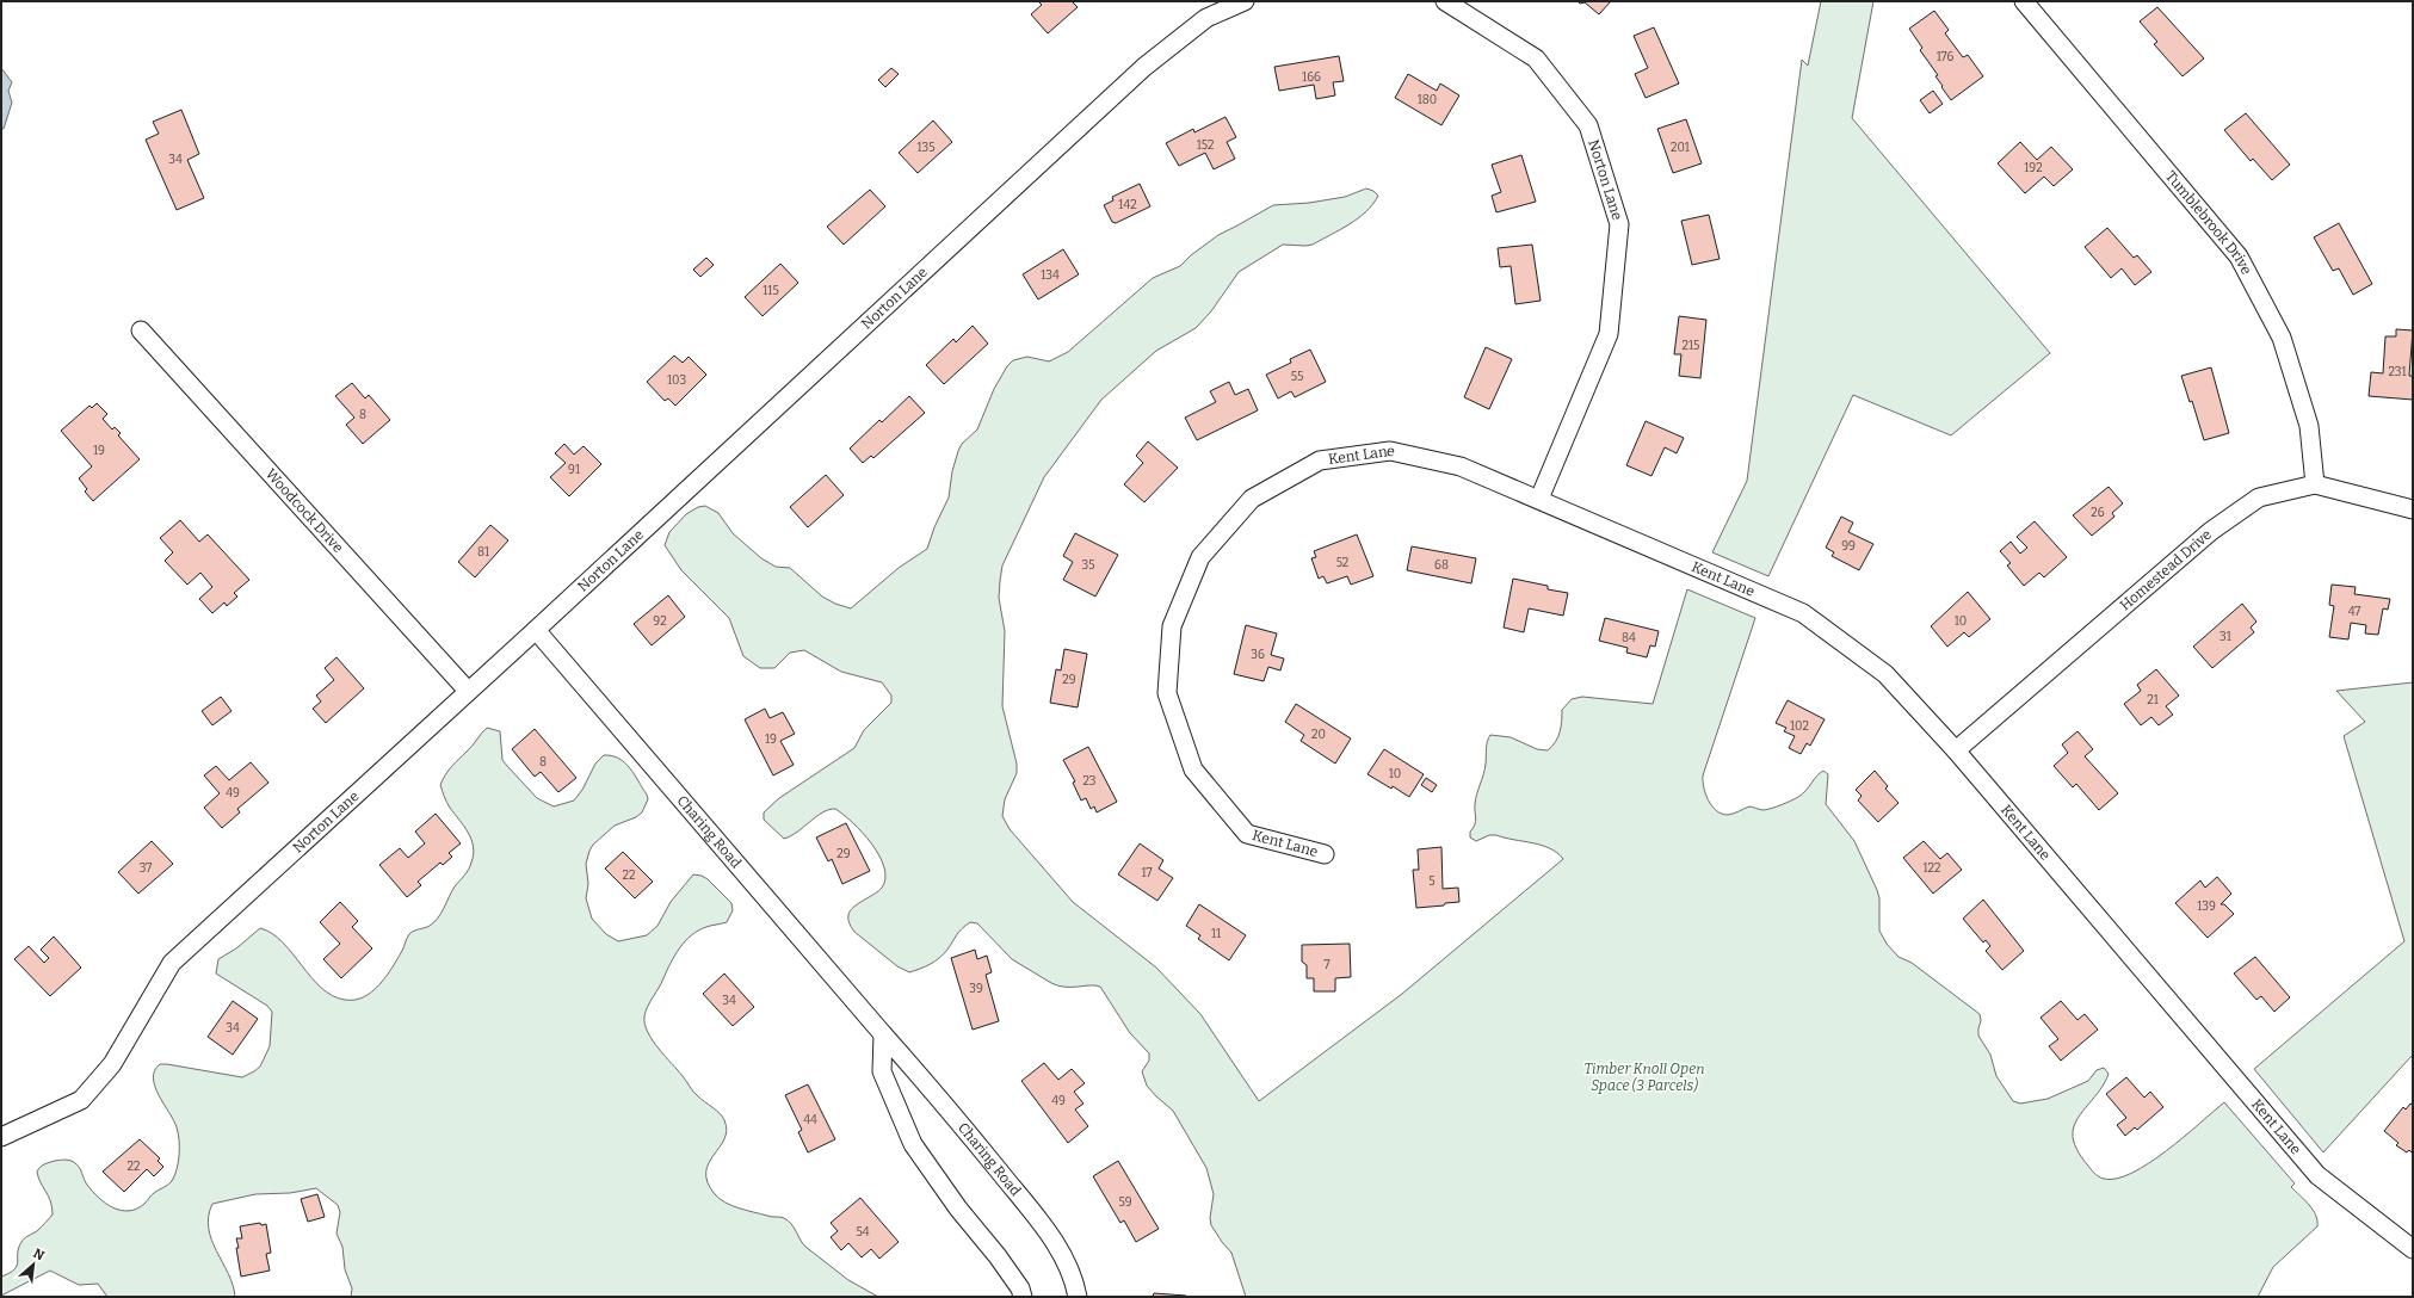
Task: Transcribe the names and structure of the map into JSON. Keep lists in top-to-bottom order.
{
  "streets": {
    "street": [
      "Norton Lane",
      "Tumblebrook Drive",
      "Kent Lane",
      "Woodcock Drive",
      "Homestead Drive",
      "Charing Road"
    ]
  },
  "crossings": [
    ["Norton Lane", "Kent Lane"],
    ["Norton Lane", "Woodcock Drive"],
    ["Norton Lane", "Charing Road"],
    ["Tumblebrook Drive", "Homestead Drive"],
    ["Kent Lane", "Homestead Drive"]
  ],
  "parks": ["Timber Knoll Open Space (3 Parcels)"],
  "house_numbers": [
    "176",
    "166",
    "180",
    "152",
    "135",
    "201",
    "34",
    "192",
    "142",
    "134",
    "115",
    "215",
    "231",
    "55",
    "103",
    "8",
    "19",
    "91",
    "26",
    "99",
    "81",
    "52",
    "35",
    "68",
    "47",
    "92",
    "10",
    "31",
    "84",
    "36",
    "29",
    "21",
    "102",
    "20",
    "19",
    "8",
    "10",
    "23",
    "49",
    "29",
    "37",
    "122",
    "17",
    "22",
    "5",
    "139",
    "11",
    "7",
    "39",
    "34",
    "34",
    "49",
    "44",
    "22",
    "59",
    "54"
  ],
  "north": "top right"
}
